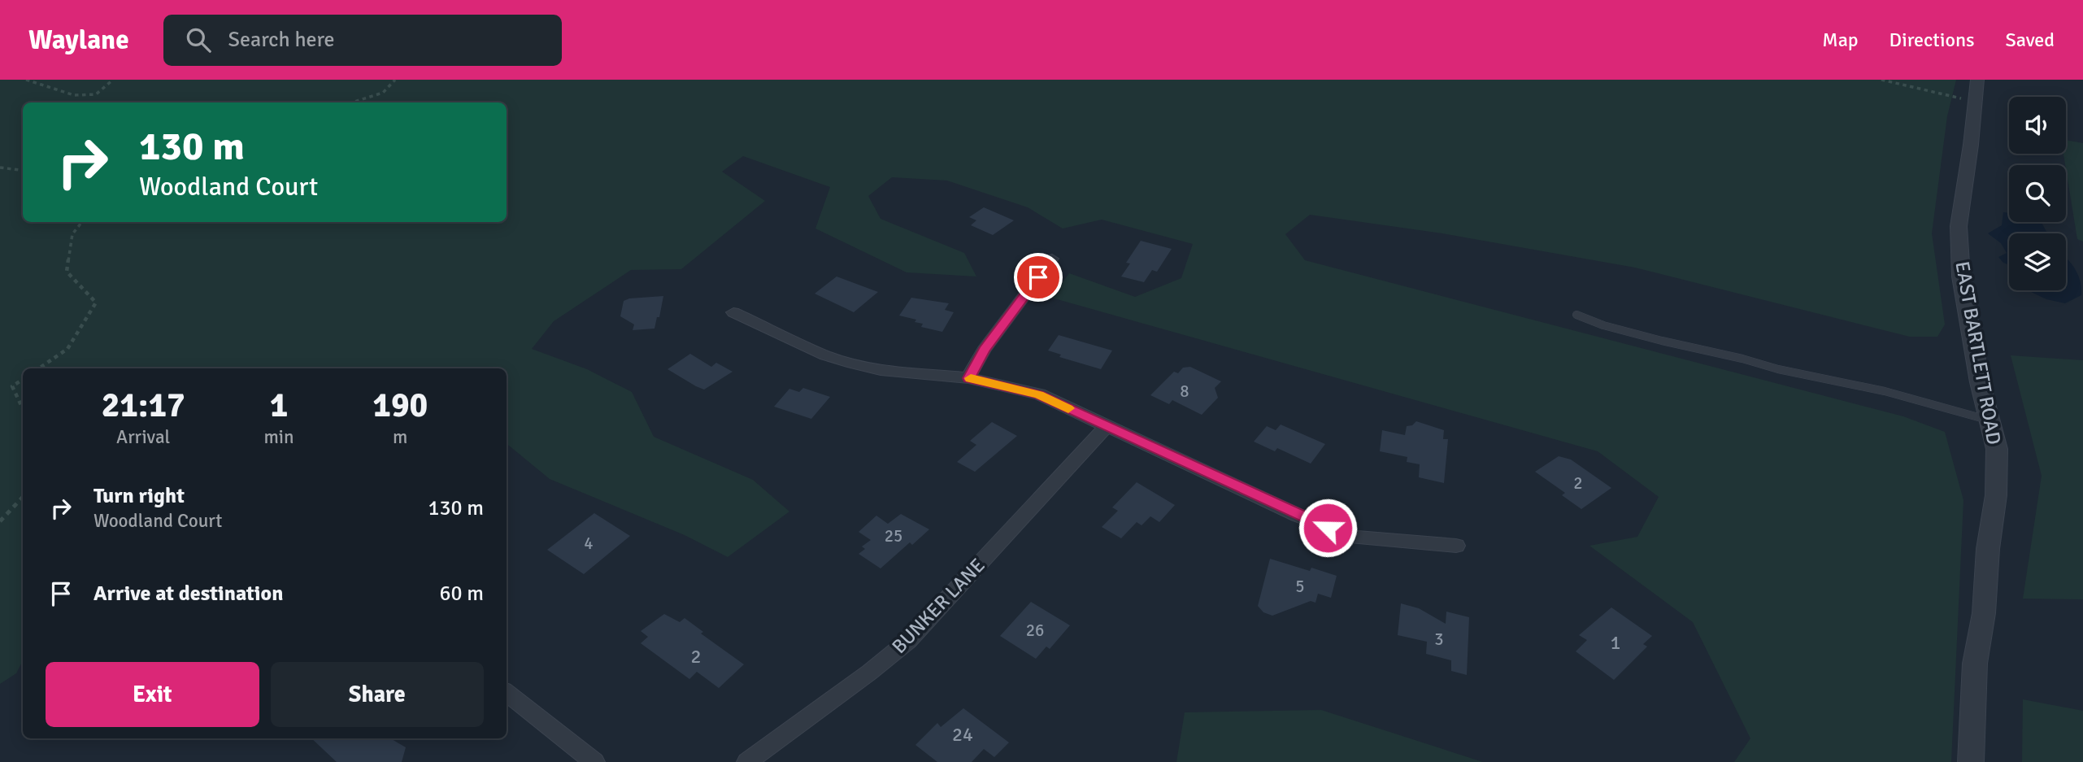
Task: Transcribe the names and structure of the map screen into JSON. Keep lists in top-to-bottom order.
{
  "streets": {
    "street": ["EAST BARTLETT ROAD", "BUNKER LANE"]
  },
  "house_numbers": [
    "8",
    "2",
    "25",
    "4",
    "5",
    "26",
    "3",
    "1",
    "2",
    "24"
  ],
  "page": {
    "header": "Waylane",
    "search": "Search here",
    "nav": ["Map", "Directions", "Saved"],
    "turn": ["130 m", "Woodland Court"],
    "eta": [
      "21:17",
      "Arrival",
      "1",
      "min",
      "190",
      "m"
    ],
    "list": [
      {
        "name": "Turn right",
        "note": "Woodland Court",
        "value": "130 m"
      },
      {
        "name": "Arrive at destination",
        "value": "60 m"
      }
    ],
    "buttons": ["Exit", "Share"]
  }
}
